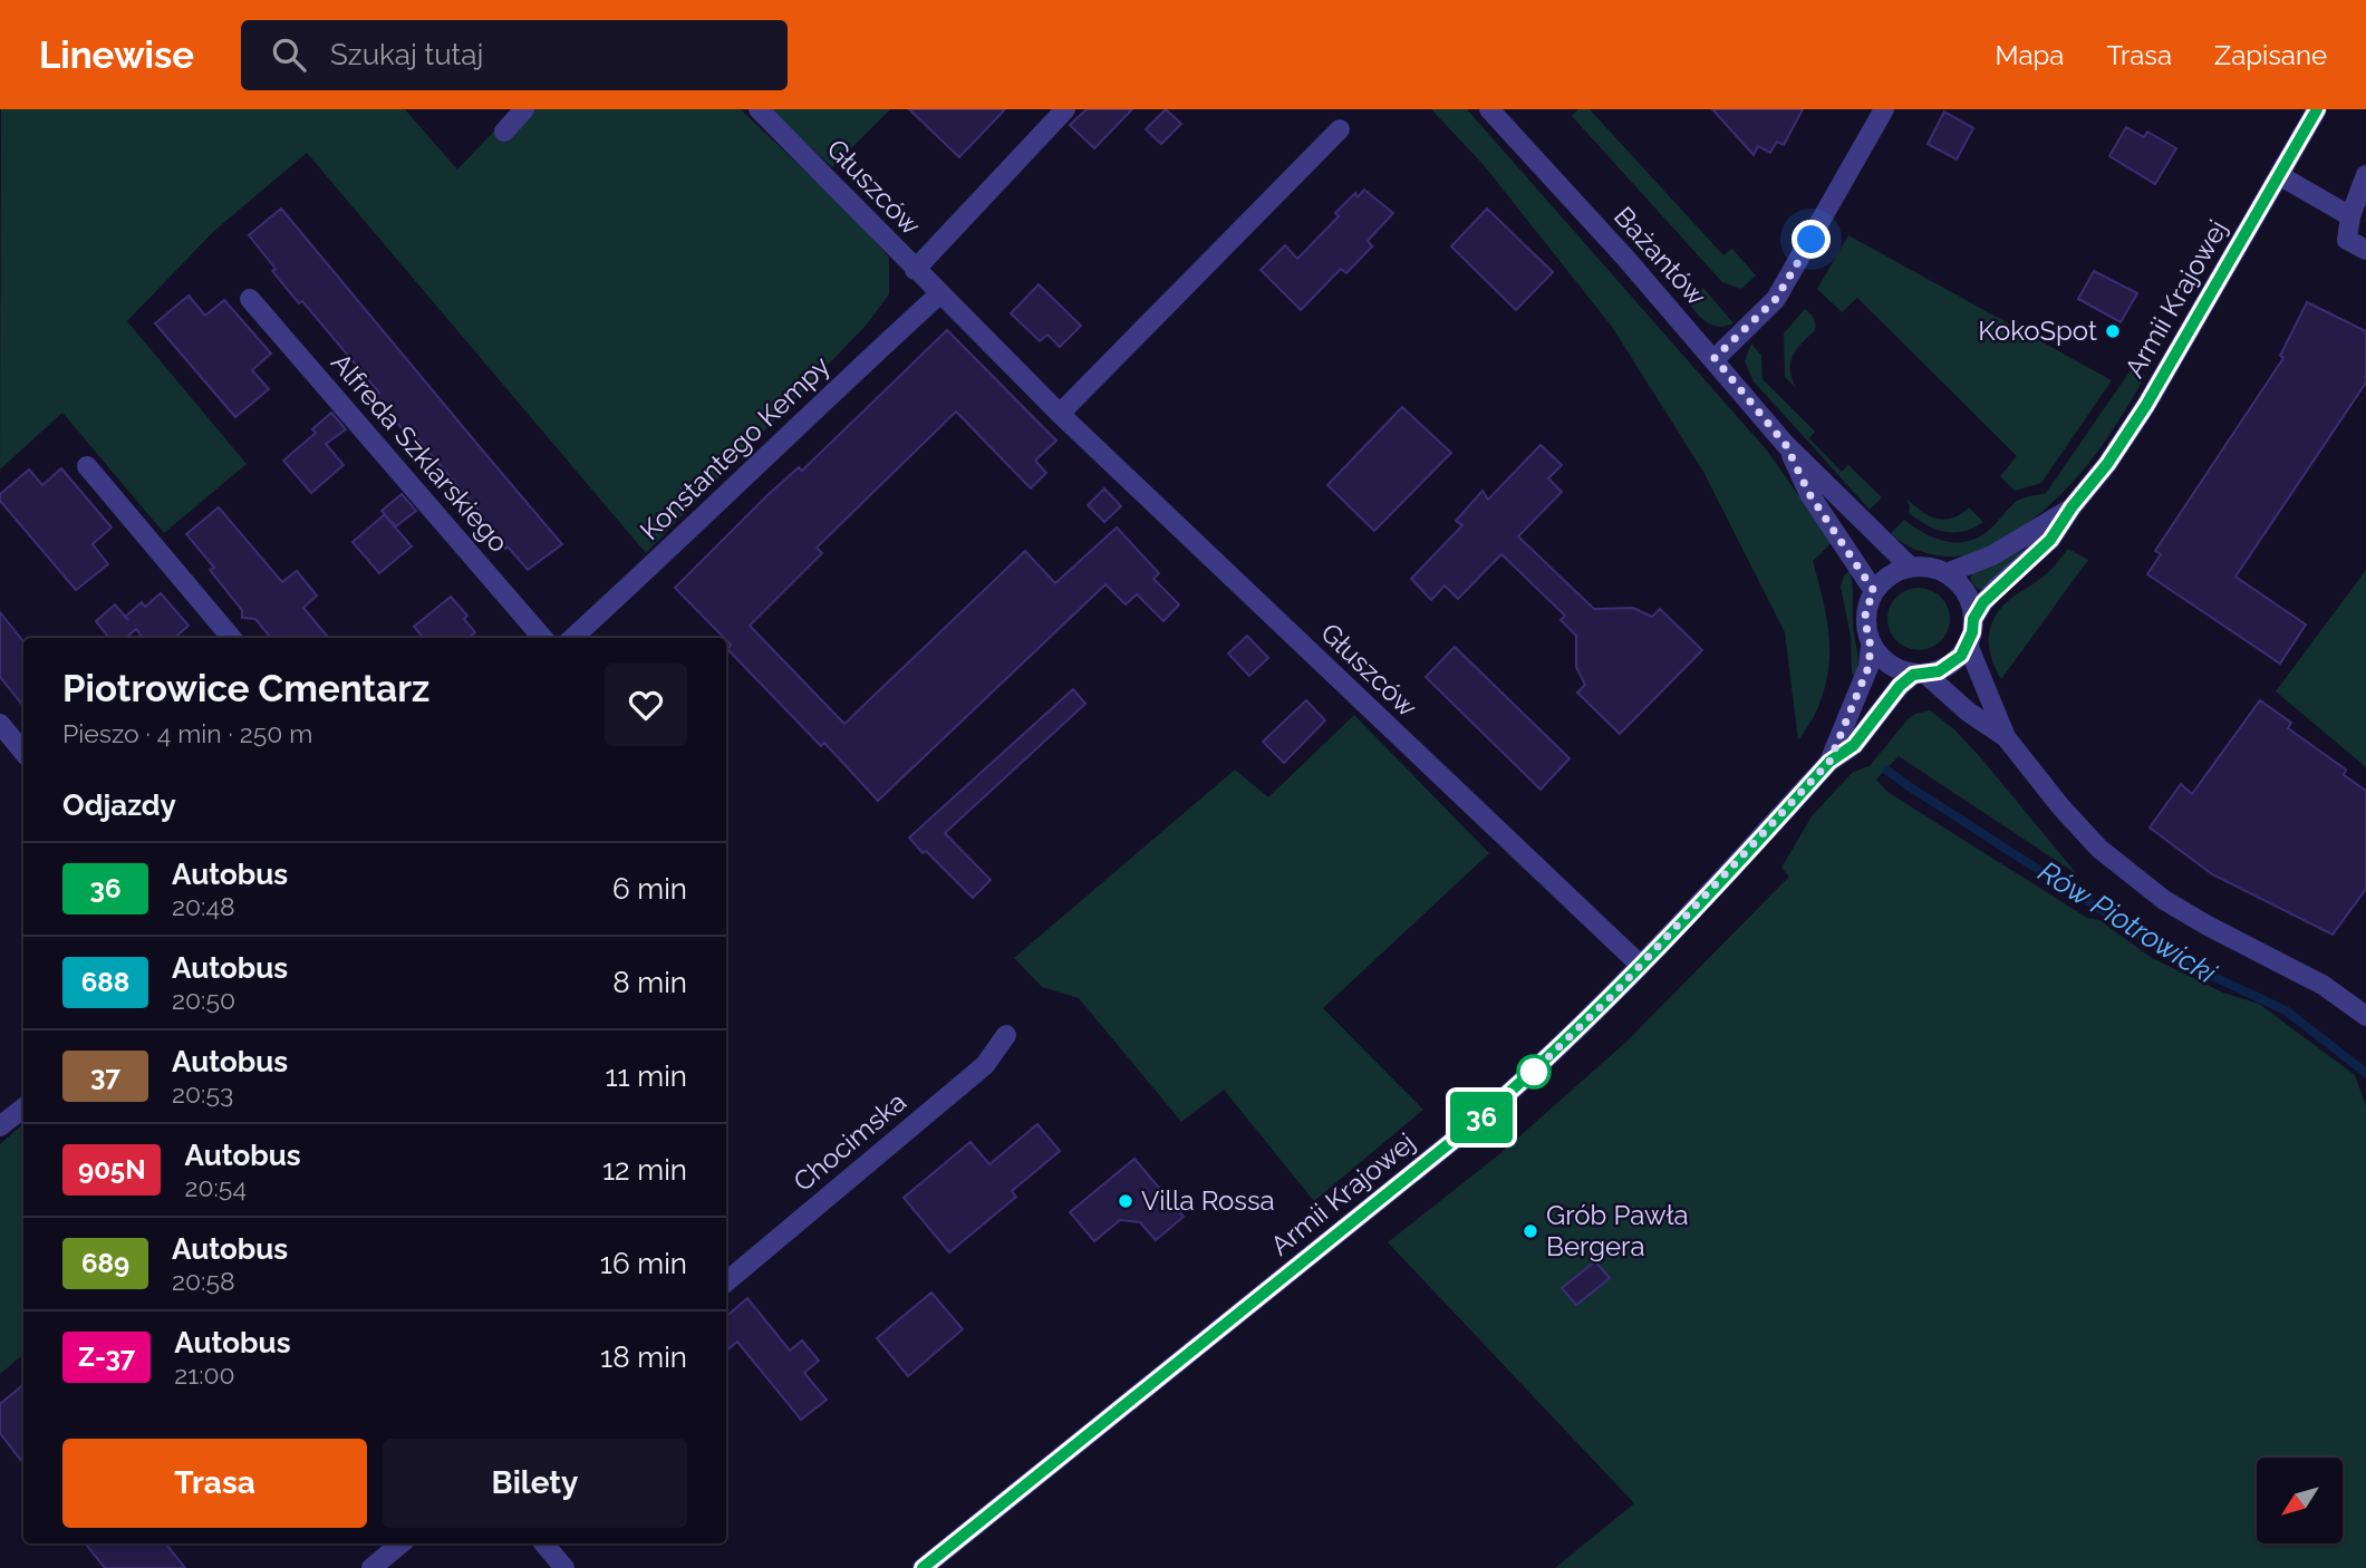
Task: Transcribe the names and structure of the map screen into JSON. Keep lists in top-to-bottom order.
{
  "streets": {
    "street": [
      "Głuszców",
      "Bażantów",
      "Armii Krajowej",
      "Konstantego Kempy",
      "Alfreda Szklarskiego",
      "Chocimska"
    ]
  },
  "crossings": [
    ["Głuszców", "Armii Krajowej"],
    ["Głuszców", "Konstantego Kempy"],
    ["Bażantów", "Armii Krajowej"]
  ],
  "water": ["Rów Piotrowicki"],
  "places": ["KokoSpot", "Villa Rossa", "Grób Pawła Bergera"],
  "lines": ["bus line 36"],
  "north": "bottom left",
  "page": {
    "header": "Linewise",
    "search": "Szukaj tutaj",
    "nav": ["Mapa", "Trasa", "Zapisane"],
    "on_map": "36",
    "heading": [
      ["Piotrowice Cmentarz", "Pieszo · 4 min · 250 m"],
      "Odjazdy"
    ],
    "list": [
      {
        "mark": "36",
        "name": "Autobus",
        "note": "20:48",
        "value": "6 min"
      },
      {
        "mark": "688",
        "name": "Autobus",
        "note": "20:50",
        "value": "8 min"
      },
      {
        "mark": "37",
        "name": "Autobus",
        "note": "20:53",
        "value": "11 min"
      },
      {
        "mark": "905N",
        "name": "Autobus",
        "note": "20:54",
        "value": "12 min"
      },
      {
        "mark": "689",
        "name": "Autobus",
        "note": "20:58",
        "value": "16 min"
      },
      {
        "mark": "Z-37",
        "name": "Autobus",
        "note": "21:00",
        "value": "18 min"
      }
    ],
    "buttons": ["Trasa", "Bilety"]
  }
}
